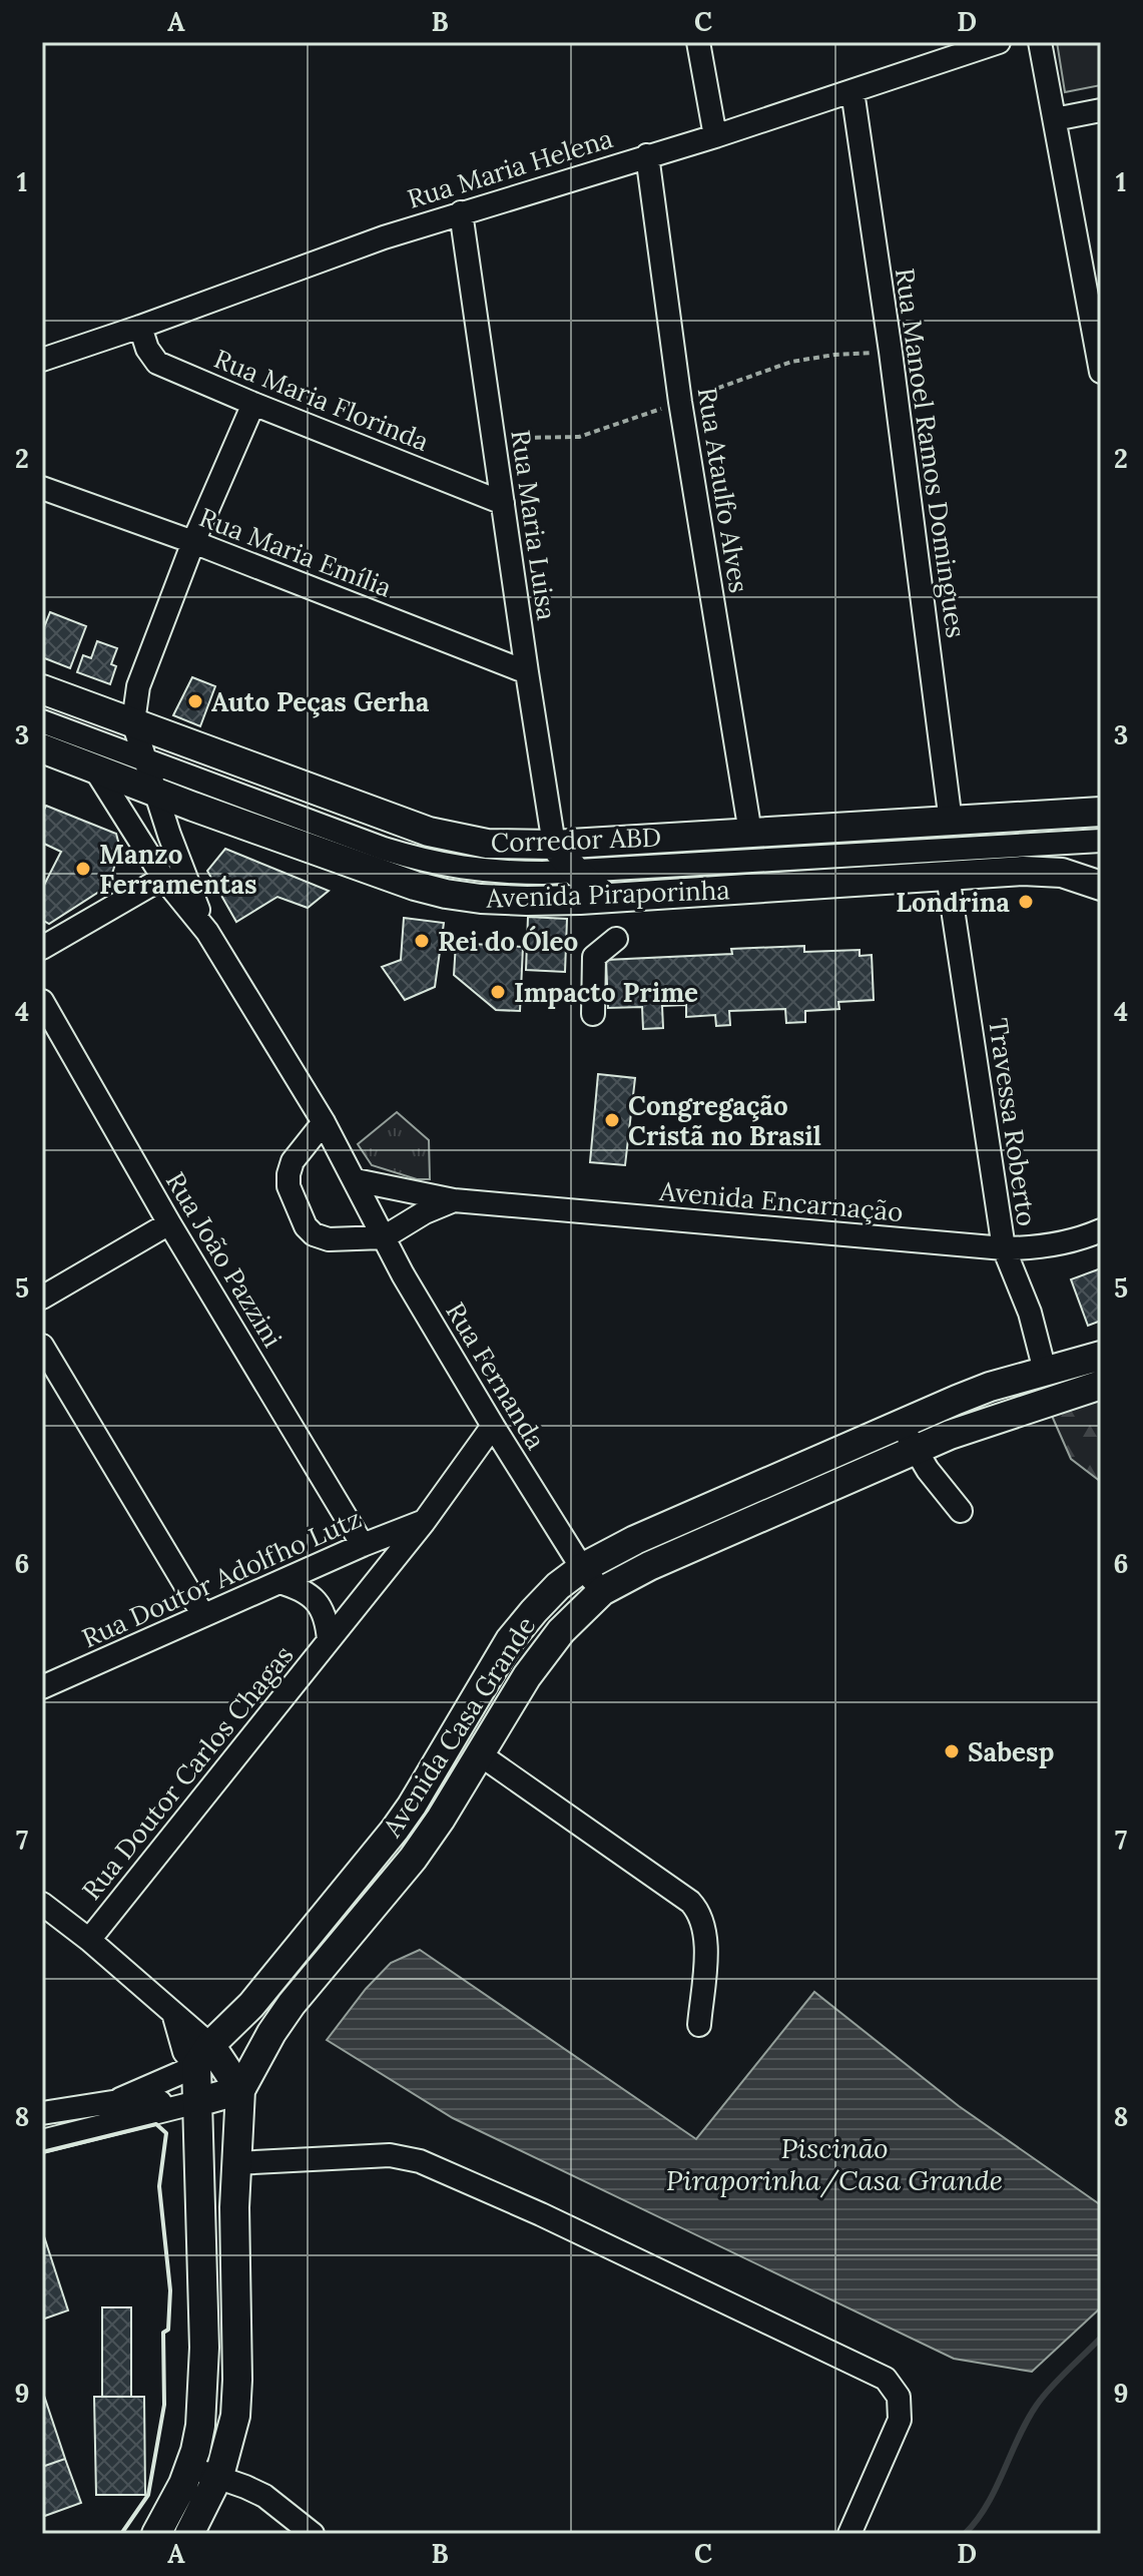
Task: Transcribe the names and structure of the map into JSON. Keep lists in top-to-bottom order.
{
  "streets": {
    "main road": ["Avenida Piraporinha", "Avenida Casa Grande"],
    "street": [
      "Rua Maria Helena",
      "Rua Maria Florinda",
      "Rua Manoel Ramos Domingues",
      "Rua Ataulfo Alves",
      "Rua Maria Luisa",
      "Rua Maria Emília",
      "Corredor ABD",
      "Travessa Roberto",
      "Avenida Encarnação",
      "Rua João Pazzini",
      "Rua Fernanda",
      "Rua Doutor Adolfho Lutz",
      "Rua Doutor Carlos Chagas"
    ]
  },
  "crossings": [
    ["Rua Maria Helena", "Rua Maria Florinda"],
    ["Rua Maria Helena", "Rua Manoel Ramos Domingues"],
    ["Rua Maria Helena", "Rua Ataulfo Alves"],
    ["Rua Maria Helena", "Rua Maria Luisa"],
    ["Rua Maria Florinda", "Rua Maria Luisa"],
    ["Rua Manoel Ramos Domingues", "Avenida Piraporinha"],
    ["Rua Ataulfo Alves", "Avenida Piraporinha"],
    ["Rua Maria Luisa", "Rua Maria Emília"],
    ["Rua Maria Luisa", "Avenida Piraporinha"],
    ["Avenida Piraporinha", "Travessa Roberto"],
    ["Travessa Roberto", "Avenida Encarnação"],
    ["Travessa Roberto", "Avenida Casa Grande"],
    ["Avenida Encarnação", "Rua Fernanda"],
    ["Rua João Pazzini", "Rua Doutor Adolfho Lutz"],
    ["Rua Fernanda", "Avenida Casa Grande"],
    ["Rua Fernanda", "Rua Doutor Carlos Chagas"],
    ["Rua Doutor Adolfho Lutz", "Rua Doutor Carlos Chagas"]
  ],
  "water": ["Piscinão Piraporinha/Casa Grande"],
  "places": [
    "Auto Peças Gerha",
    "Manzo Ferramentas",
    "Londrina",
    "Rei do Óleo",
    "Impacto Prime",
    "Congregação Cristã no Brasil",
    "Sabesp"
  ],
  "grid": {
    "columns": [
      "A",
      "B",
      "C",
      "D"
    ],
    "rows": [
      "1",
      "2",
      "3",
      "4",
      "5",
      "6",
      "7",
      "8",
      "9"
    ]
  }
}
